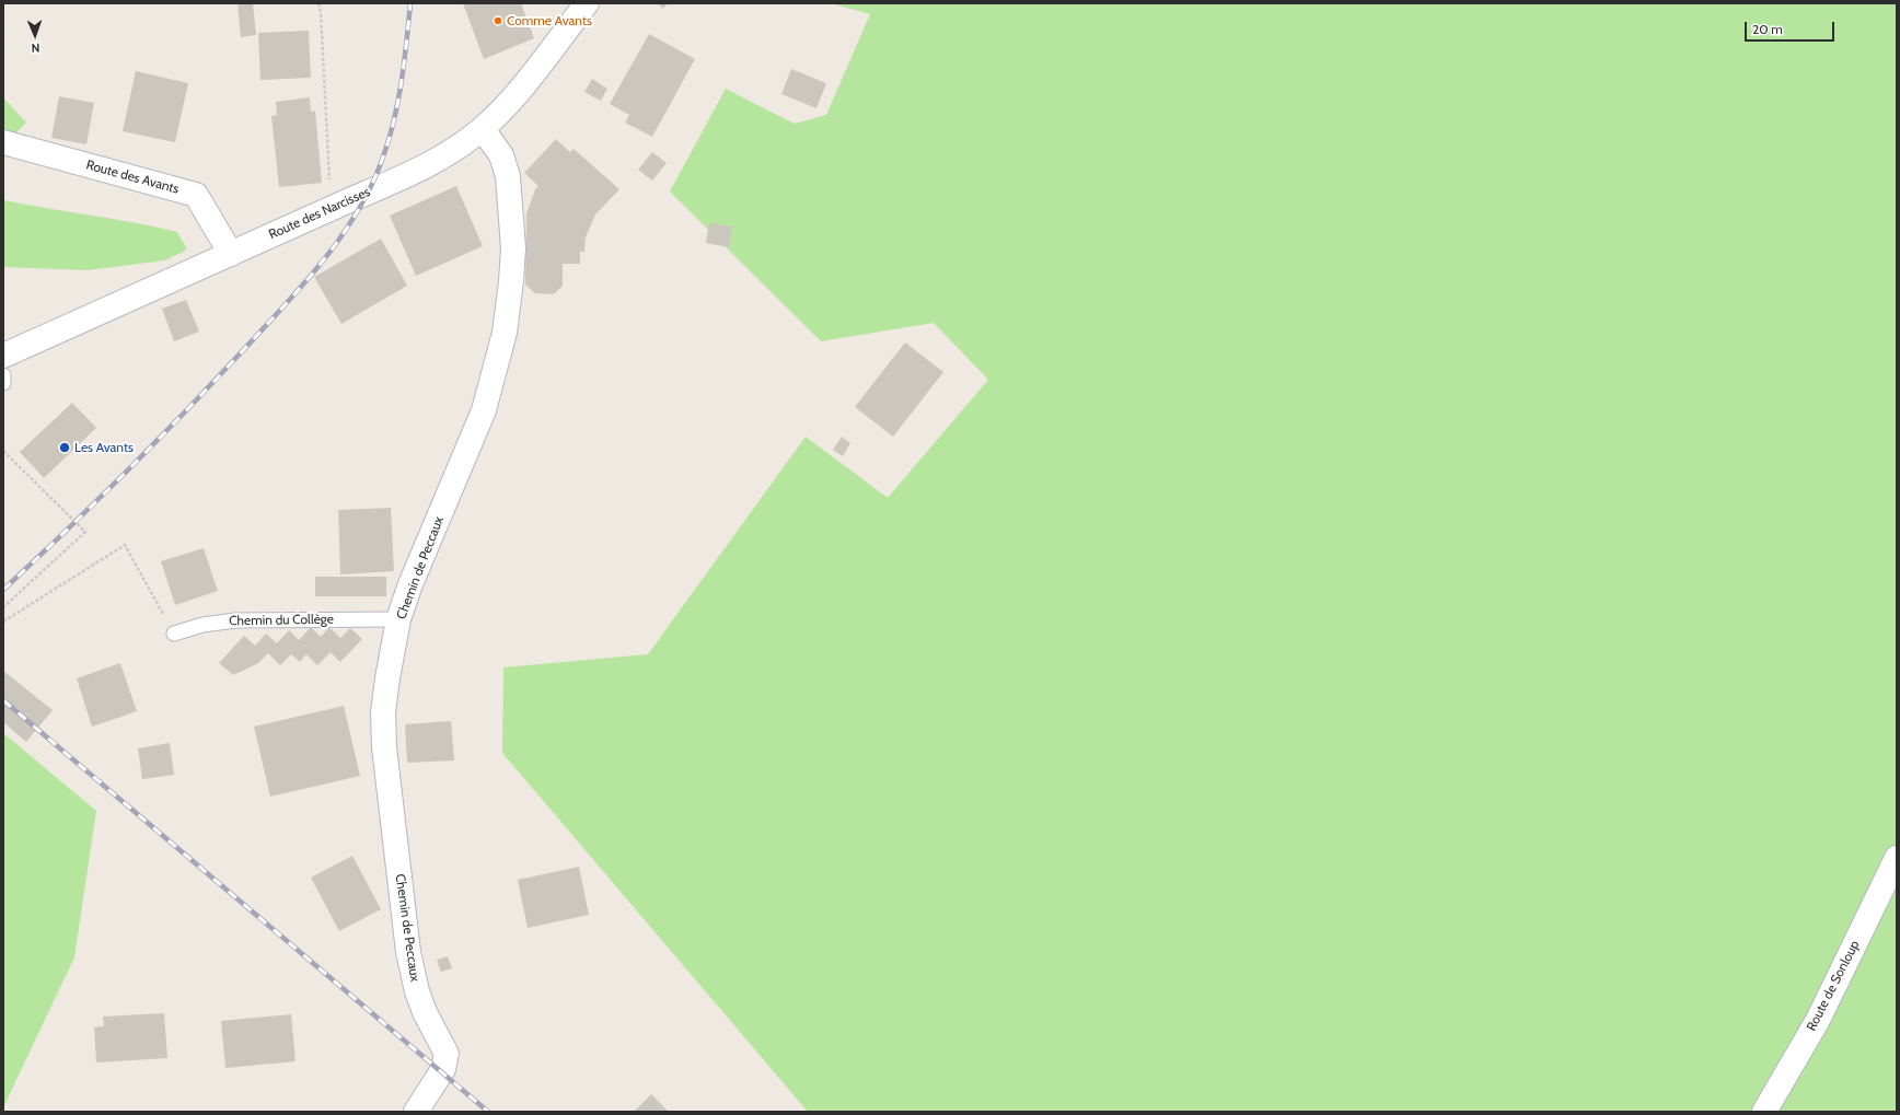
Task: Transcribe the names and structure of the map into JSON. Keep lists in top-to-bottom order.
{
  "streets": {
    "street": [
      "Route des Avants",
      "Route des Narcisses",
      "Chemin de Peccaux",
      "Route de Sonloup"
    ],
    "lane": ["Chemin du Collège"]
  },
  "crossings": [
    ["Route des Avants", "Route des Narcisses"],
    ["Route des Narcisses", "Chemin de Peccaux"],
    ["Chemin de Peccaux", "Chemin du Collège"]
  ],
  "places": ["Comme Avants", "Les Avants"],
  "scale_bar": "20 m",
  "north": "bottom"
}
